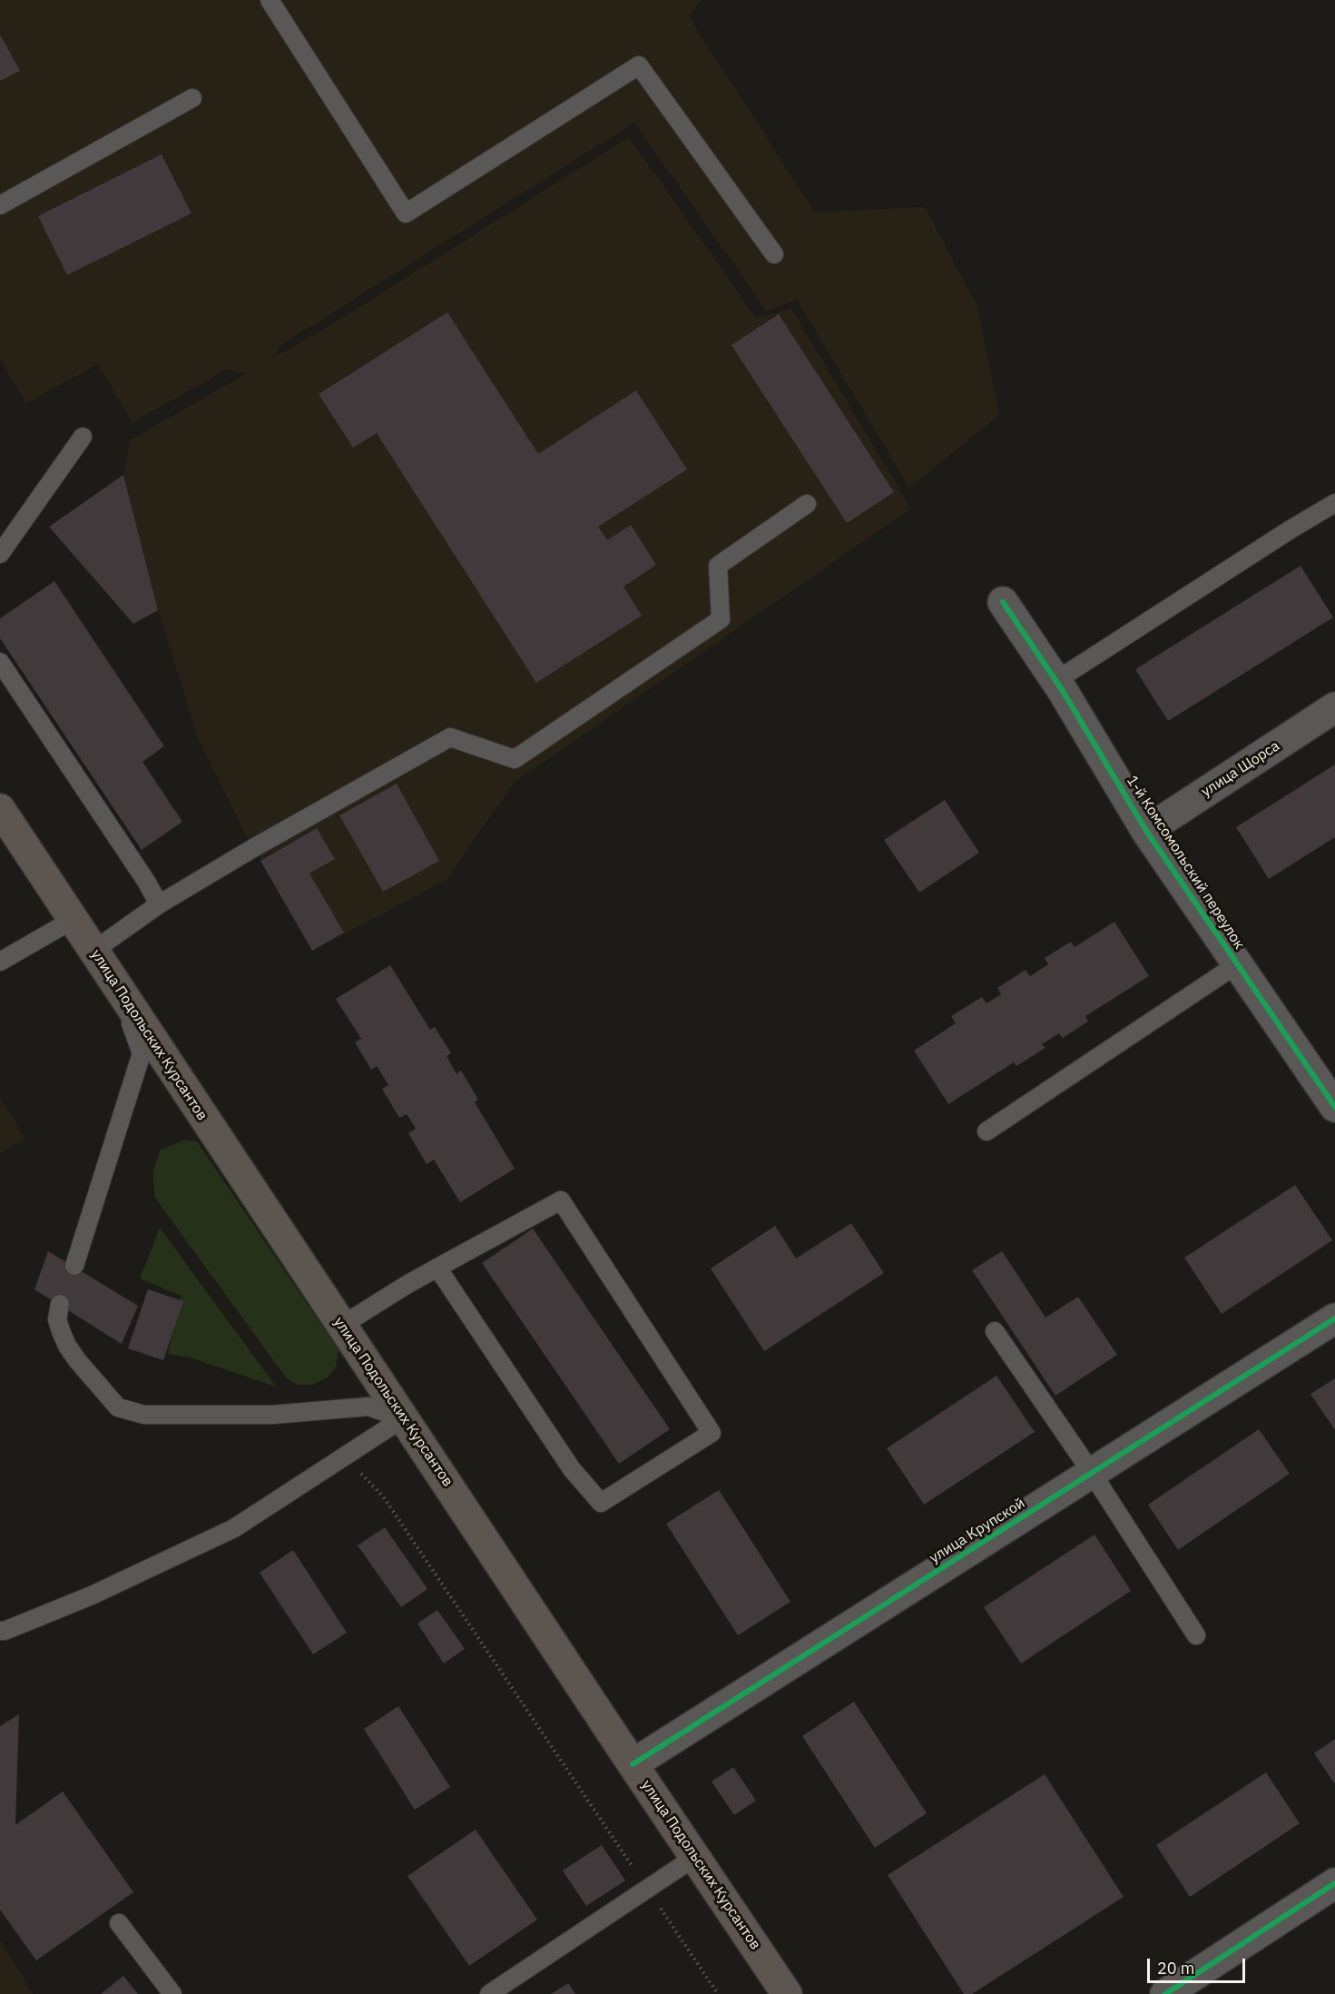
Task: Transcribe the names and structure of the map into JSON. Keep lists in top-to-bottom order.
{
  "streets": {
    "main road": ["улица Подольских Курсантов"],
    "street": ["улица Щорса", "1-й Комсомольский переулок", "улица Крупской"]
  },
  "crossings": [
    ["улица Щорса", "1-й Комсомольский переулок"],
    ["улица Подольских Курсантов", "улица Крупской"]
  ],
  "scale_bar": "20 m"
}
